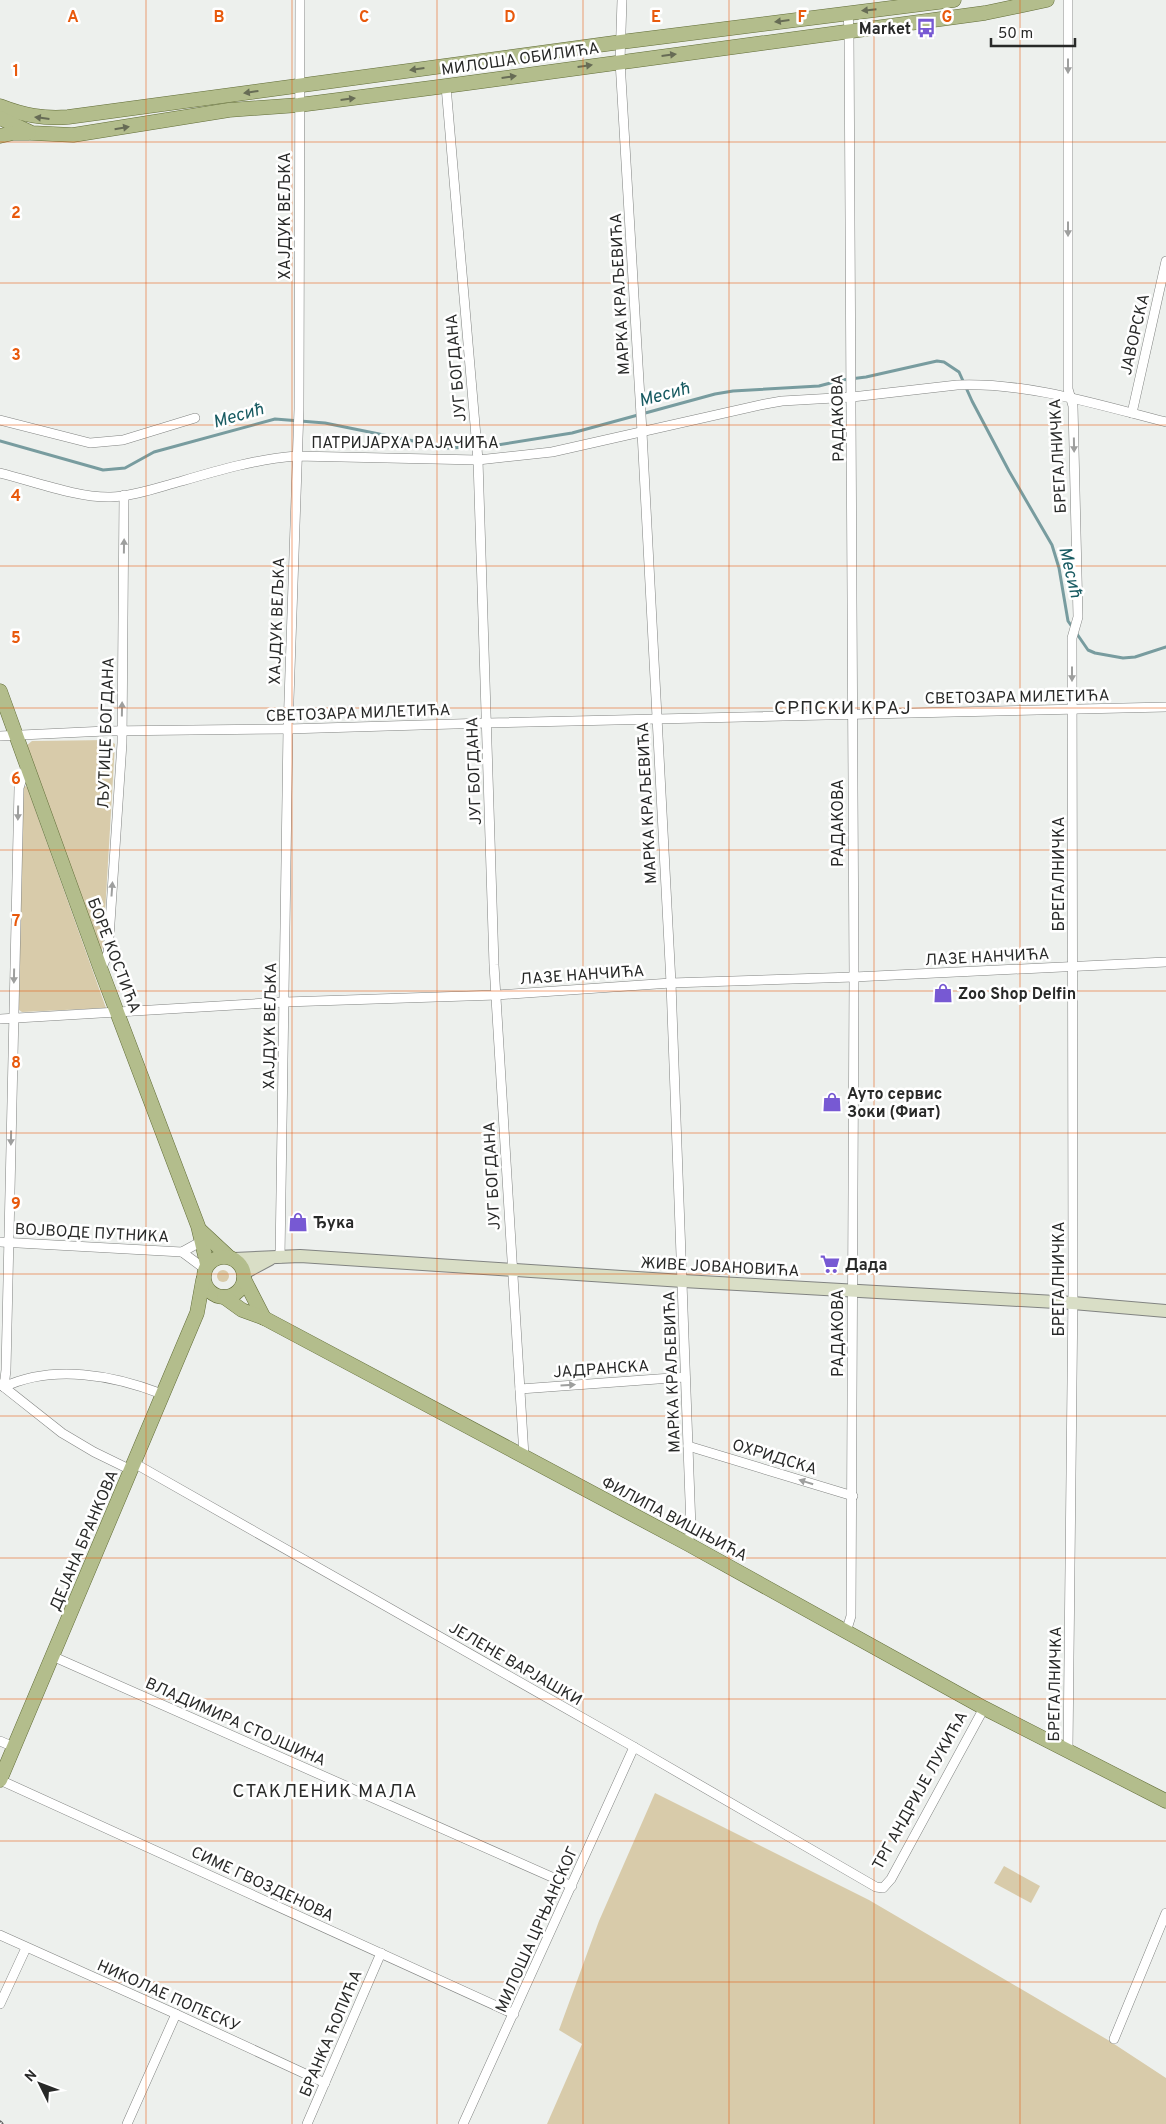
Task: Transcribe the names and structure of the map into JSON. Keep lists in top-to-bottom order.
{
  "streets": {
    "main road": [
      "МИЛОША ОБИЛИЋА",
      "БОРЕ КОСТИЋА",
      "ФИЛИПА ВИШЊИЋА",
      "ДЕЈАНА БРАНКОВА"
    ],
    "street": [
      "ХАЈДУК ВЕЉКА",
      "МАРКА КРАЉЕВИЋА",
      "ЈАВОРСКА",
      "ЈУГ БОГДАНА",
      "РАДАКОВА",
      "ПАТРИЈАРХА РАЈАЧИЋА",
      "БРЕГАЛНИЧКА",
      "СВЕТОЗАРА МИЛЕТИЋА",
      "ЉУТИЦЕ БОГДАНА",
      "ЛАЗЕ НАНЧИЋА",
      "ВОЈВОДЕ ПУТНИКА",
      "ЖИВЕ ЈОВАНОВИЋА",
      "ЈАДРАНСКА",
      "ОХРИДСКА",
      "ЈЕЛЕНЕ ВАРЈАШКИ",
      "ВЛАДИМИРА СТОЈШИНА",
      "ТРГ АНДРИЈЕ ЛУКИЋА",
      "СИМЕ ГВОЗДЕНОВА",
      "МИЛОША ЦРЊАНСКОГ",
      "НИКОЛАЕ ПОПЕСКУ",
      "БРАНКА ЋОПИЋА"
    ]
  },
  "crossings": [
    ["МИЛОША ОБИЛИЋА", "ХАЈДУК ВЕЉКА"],
    ["МИЛОША ОБИЛИЋА", "МАРКА КРАЉЕВИЋА"],
    ["МИЛОША ОБИЛИЋА", "ЈУГ БОГДАНА"],
    ["МИЛОША ОБИЛИЋА", "РАДАКОВА"],
    ["ХАЈДУК ВЕЉКА", "ПАТРИЈАРХА РАЈАЧИЋА"],
    ["ХАЈДУК ВЕЉКА", "СВЕТОЗАРА МИЛЕТИЋА"],
    ["ХАЈДУК ВЕЉКА", "ЛАЗЕ НАНЧИЋА"],
    ["ХАЈДУК ВЕЉКА", "ЖИВЕ ЈОВАНОВИЋА"],
    ["МАРКА КРАЉЕВИЋА", "ПАТРИЈАРХА РАЈАЧИЋА"],
    ["МАРКА КРАЉЕВИЋА", "СВЕТОЗАРА МИЛЕТИЋА"],
    ["МАРКА КРАЉЕВИЋА", "ЛАЗЕ НАНЧИЋА"],
    ["МАРКА КРАЉЕВИЋА", "ЖИВЕ ЈОВАНОВИЋА"],
    ["МАРКА КРАЉЕВИЋА", "ЈАДРАНСКА"],
    ["МАРКА КРАЉЕВИЋА", "ОХРИДСКА"],
    ["МАРКА КРАЉЕВИЋА", "ФИЛИПА ВИШЊИЋА"],
    ["ЈАВОРСКА", "ПАТРИЈАРХА РАЈАЧИЋА"],
    ["ЈУГ БОГДАНА", "ПАТРИЈАРХА РАЈАЧИЋА"],
    ["ЈУГ БОГДАНА", "СВЕТОЗАРА МИЛЕТИЋА"],
    ["ЈУГ БОГДАНА", "ЛАЗЕ НАНЧИЋА"],
    ["ЈУГ БОГДАНА", "ЖИВЕ ЈОВАНОВИЋА"],
    ["ЈУГ БОГДАНА", "ЈАДРАНСКА"],
    ["ЈУГ БОГДАНА", "ФИЛИПА ВИШЊИЋА"],
    ["РАДАКОВА", "ПАТРИЈАРХА РАЈАЧИЋА"],
    ["РАДАКОВА", "СВЕТОЗАРА МИЛЕТИЋА"],
    ["РАДАКОВА", "ЛАЗЕ НАНЧИЋА"],
    ["РАДАКОВА", "ЖИВЕ ЈОВАНОВИЋА"],
    ["РАДАКОВА", "ОХРИДСКА"],
    ["РАДАКОВА", "ФИЛИПА ВИШЊИЋА"],
    ["ПАТРИЈАРХА РАЈАЧИЋА", "БРЕГАЛНИЧКА"],
    ["ПАТРИЈАРХА РАЈАЧИЋА", "ЉУТИЦЕ БОГДАНА"],
    ["БРЕГАЛНИЧКА", "СВЕТОЗАРА МИЛЕТИЋА"],
    ["БРЕГАЛНИЧКА", "ЛАЗЕ НАНЧИЋА"],
    ["БРЕГАЛНИЧКА", "ЖИВЕ ЈОВАНОВИЋА"],
    ["БРЕГАЛНИЧКА", "ФИЛИПА ВИШЊИЋА"],
    ["СВЕТОЗАРА МИЛЕТИЋА", "ЉУТИЦЕ БОГДАНА"],
    ["СВЕТОЗАРА МИЛЕТИЋА", "БОРЕ КОСТИЋА"],
    ["ЉУТИЦЕ БОГДАНА", "БОРЕ КОСТИЋА"],
    ["БОРЕ КОСТИЋА", "ЛАЗЕ НАНЧИЋА"],
    ["БОРЕ КОСТИЋА", "ВОЈВОДЕ ПУТНИКА"],
    ["БОРЕ КОСТИЋА", "ЖИВЕ ЈОВАНОВИЋА"],
    ["БОРЕ КОСТИЋА", "ФИЛИПА ВИШЊИЋА"],
    ["БОРЕ КОСТИЋА", "ДЕЈАНА БРАНКОВА"],
    ["ВОЈВОДЕ ПУТНИКА", "ЖИВЕ ЈОВАНОВИЋА"],
    ["ВОЈВОДЕ ПУТНИКА", "ФИЛИПА ВИШЊИЋА"],
    ["ВОЈВОДЕ ПУТНИКА", "ДЕЈАНА БРАНКОВА"],
    ["ЖИВЕ ЈОВАНОВИЋА", "ФИЛИПА ВИШЊИЋА"],
    ["ЖИВЕ ЈОВАНОВИЋА", "ДЕЈАНА БРАНКОВА"],
    ["ФИЛИПА ВИШЊИЋА", "ДЕЈАНА БРАНКОВА"],
    ["ФИЛИПА ВИШЊИЋА", "ТРГ АНДРИЈЕ ЛУКИЋА"],
    ["ДЕЈАНА БРАНКОВА", "ЈЕЛЕНЕ ВАРЈАШКИ"],
    ["ДЕЈАНА БРАНКОВА", "ВЛАДИМИРА СТОЈШИНА"],
    ["ДЕЈАНА БРАНКОВА", "СИМЕ ГВОЗДЕНОВА"],
    ["ЈЕЛЕНЕ ВАРЈАШКИ", "ТРГ АНДРИЈЕ ЛУКИЋА"],
    ["ЈЕЛЕНЕ ВАРЈАШКИ", "МИЛОША ЦРЊАНСКОГ"],
    ["ВЛАДИМИРА СТОЈШИНА", "МИЛОША ЦРЊАНСКОГ"],
    ["СИМЕ ГВОЗДЕНОВА", "МИЛОША ЦРЊАНСКОГ"],
    ["СИМЕ ГВОЗДЕНОВА", "БРАНКА ЋОПИЋА"],
    ["НИКОЛАЕ ПОПЕСКУ", "БРАНКА ЋОПИЋА"]
  ],
  "one_way": [
    "БРЕГАЛНИЧКА",
    "ЉУТИЦЕ БОГДАНА",
    "ЈАДРАНСКА",
    "ОХРИДСКА"
  ],
  "districts": ["СРПСКИ КРАЈ", "СТАКЛЕНИК МАЛА"],
  "water": ["Месић"],
  "places": {
    "bus stop": ["Market"],
    "shop": ["Zoo Shop Delfin", "Ауто сервис Зоки (Фиат)", "Ђука"],
    "supermarket": ["Дада"]
  },
  "scale_bar": "50 m",
  "north": "top left",
  "grid": {
    "columns": [
      "A",
      "B",
      "C",
      "D",
      "E",
      "F",
      "G"
    ],
    "rows": [
      "1",
      "2",
      "3",
      "4",
      "5",
      "6",
      "7",
      "8",
      "9"
    ]
  }
}
